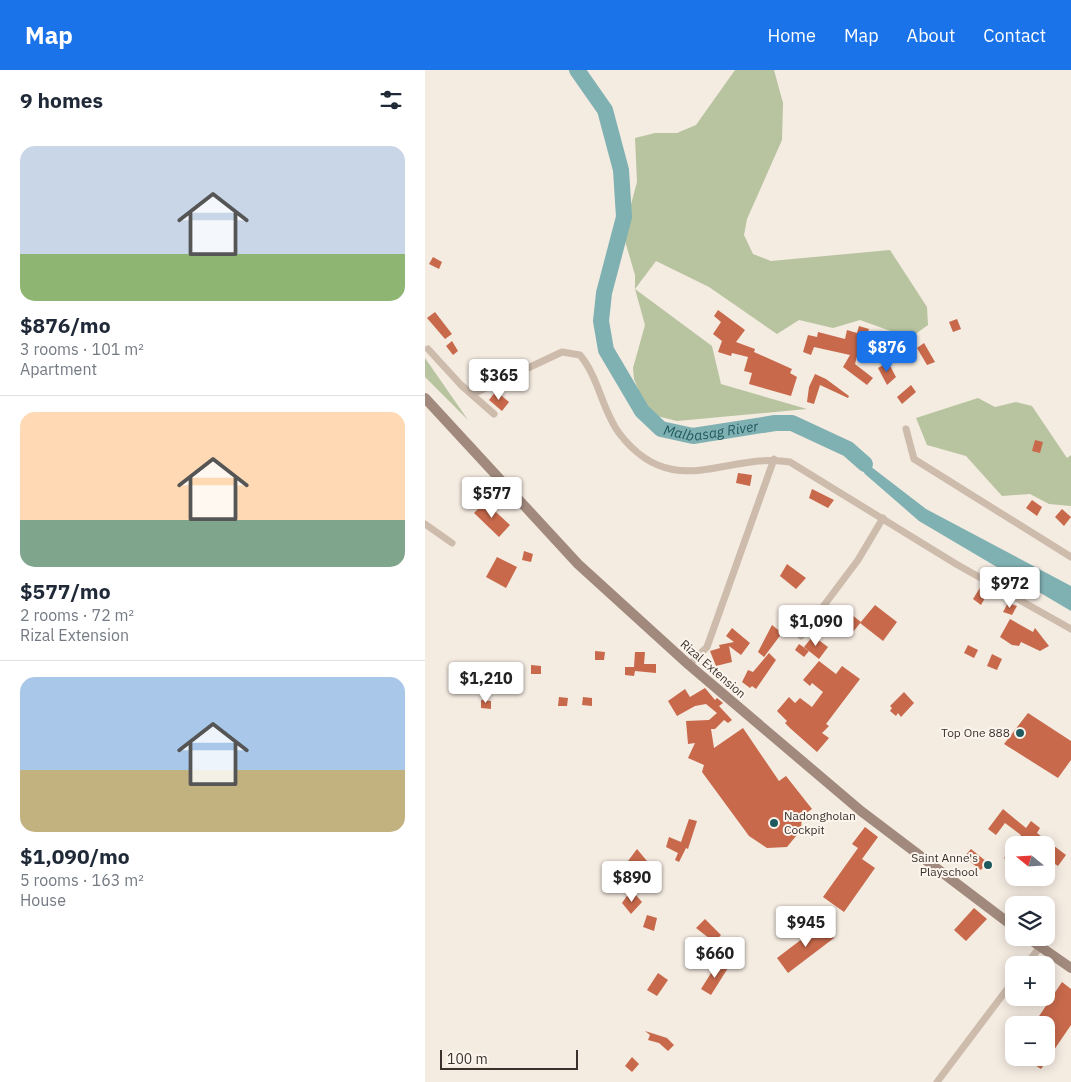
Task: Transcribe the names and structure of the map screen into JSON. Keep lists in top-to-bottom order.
{
  "streets": {
    "street": ["Rizal Extension"]
  },
  "water": ["Malbasag River"],
  "places": ["Top One 888", "Nadongholan Cockpit", "Saint Anne's Playschool"],
  "scale_bar": "100 m",
  "north": "left",
  "page": {
    "header": "Map",
    "nav": [
      "Home",
      "Map",
      "About",
      "Contact"
    ],
    "heading": "9 homes",
    "list": [
      {
        "name": "$876/mo",
        "note": "3 rooms · 101 m² · Apartment"
      },
      {
        "name": "$577/mo",
        "note": "2 rooms · 72 m² · Rizal Extension"
      },
      {
        "name": "$1,090/mo",
        "note": "5 rooms · 163 m² · House"
      }
    ],
    "price": [
      "$876",
      "$365",
      "$577",
      "$972",
      "$1,090",
      "$1,210",
      "$890",
      "$945",
      "$660"
    ],
    "map_buttons": ["+", "−"],
    "scale": "100 m"
  }
}
